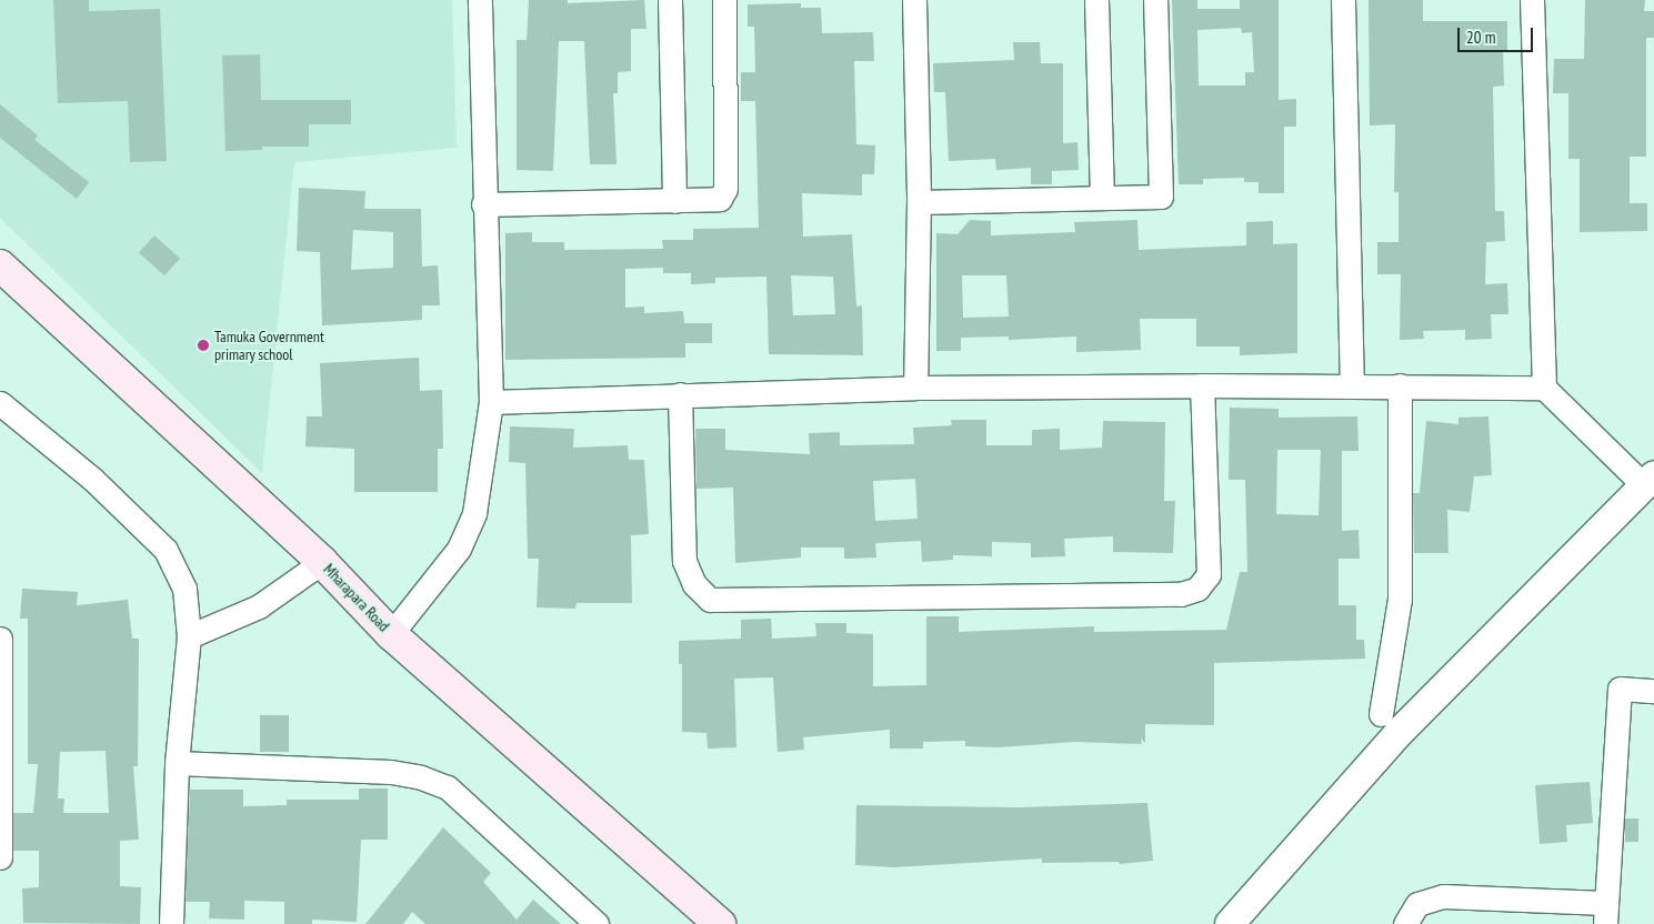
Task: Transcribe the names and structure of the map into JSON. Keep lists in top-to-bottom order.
{
  "streets": {
    "main road": ["Mharapara Road"]
  },
  "places": ["Tamuka Government primary school"],
  "scale_bar": "20 m"
}
